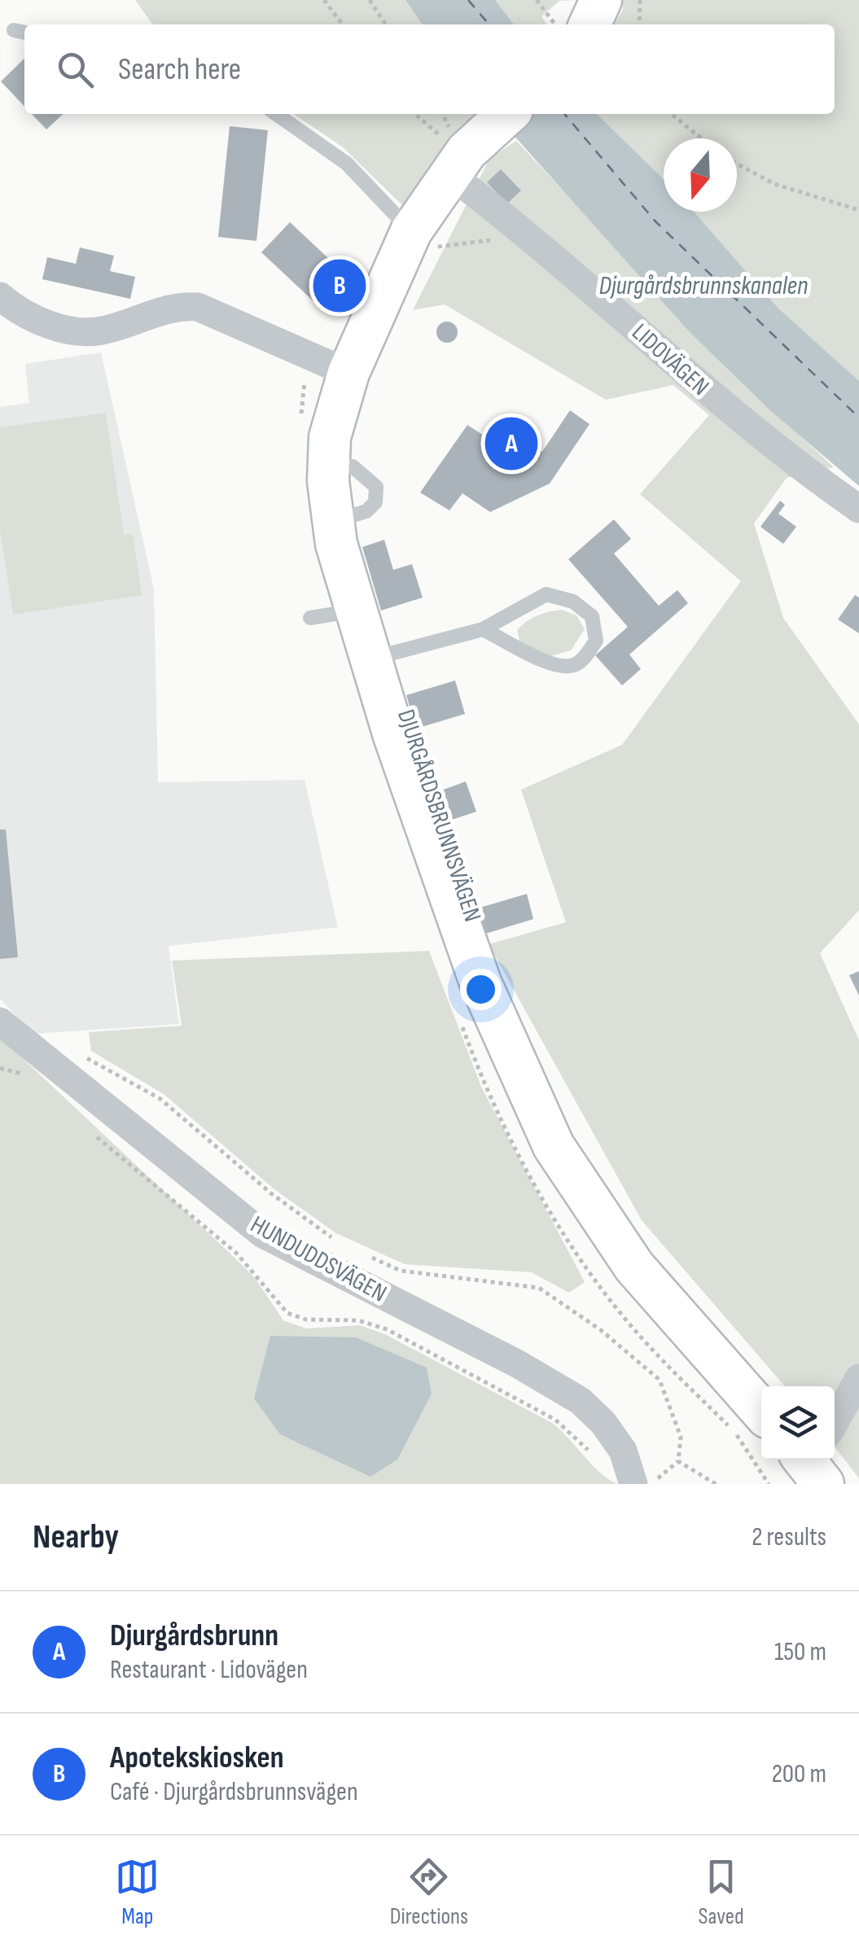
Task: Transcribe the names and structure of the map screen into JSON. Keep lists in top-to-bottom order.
{
  "streets": {
    "street": ["LIDOVÄGEN", "DJURGÅRDSBRUNNSVÄGEN", "HUNDUDDSVÄGEN"]
  },
  "crossings": [
    ["LIDOVÄGEN", "DJURGÅRDSBRUNNSVÄGEN"]
  ],
  "water": ["Djurgårdsbrunnskanalen"],
  "north": "bottom",
  "page": {
    "search": "Search here",
    "pins": ["B", "A"],
    "heading": ["Nearby", "2 results"],
    "list": [
      {
        "mark": "A",
        "name": "Djurgårdsbrunn",
        "note": "Restaurant · Lidovägen",
        "value": "150 m"
      },
      {
        "mark": "B",
        "name": "Apotekskiosken",
        "note": "Café · Djurgårdsbrunnsvägen",
        "value": "200 m"
      }
    ],
    "nav": ["Map", "Directions", "Saved"]
  }
}
